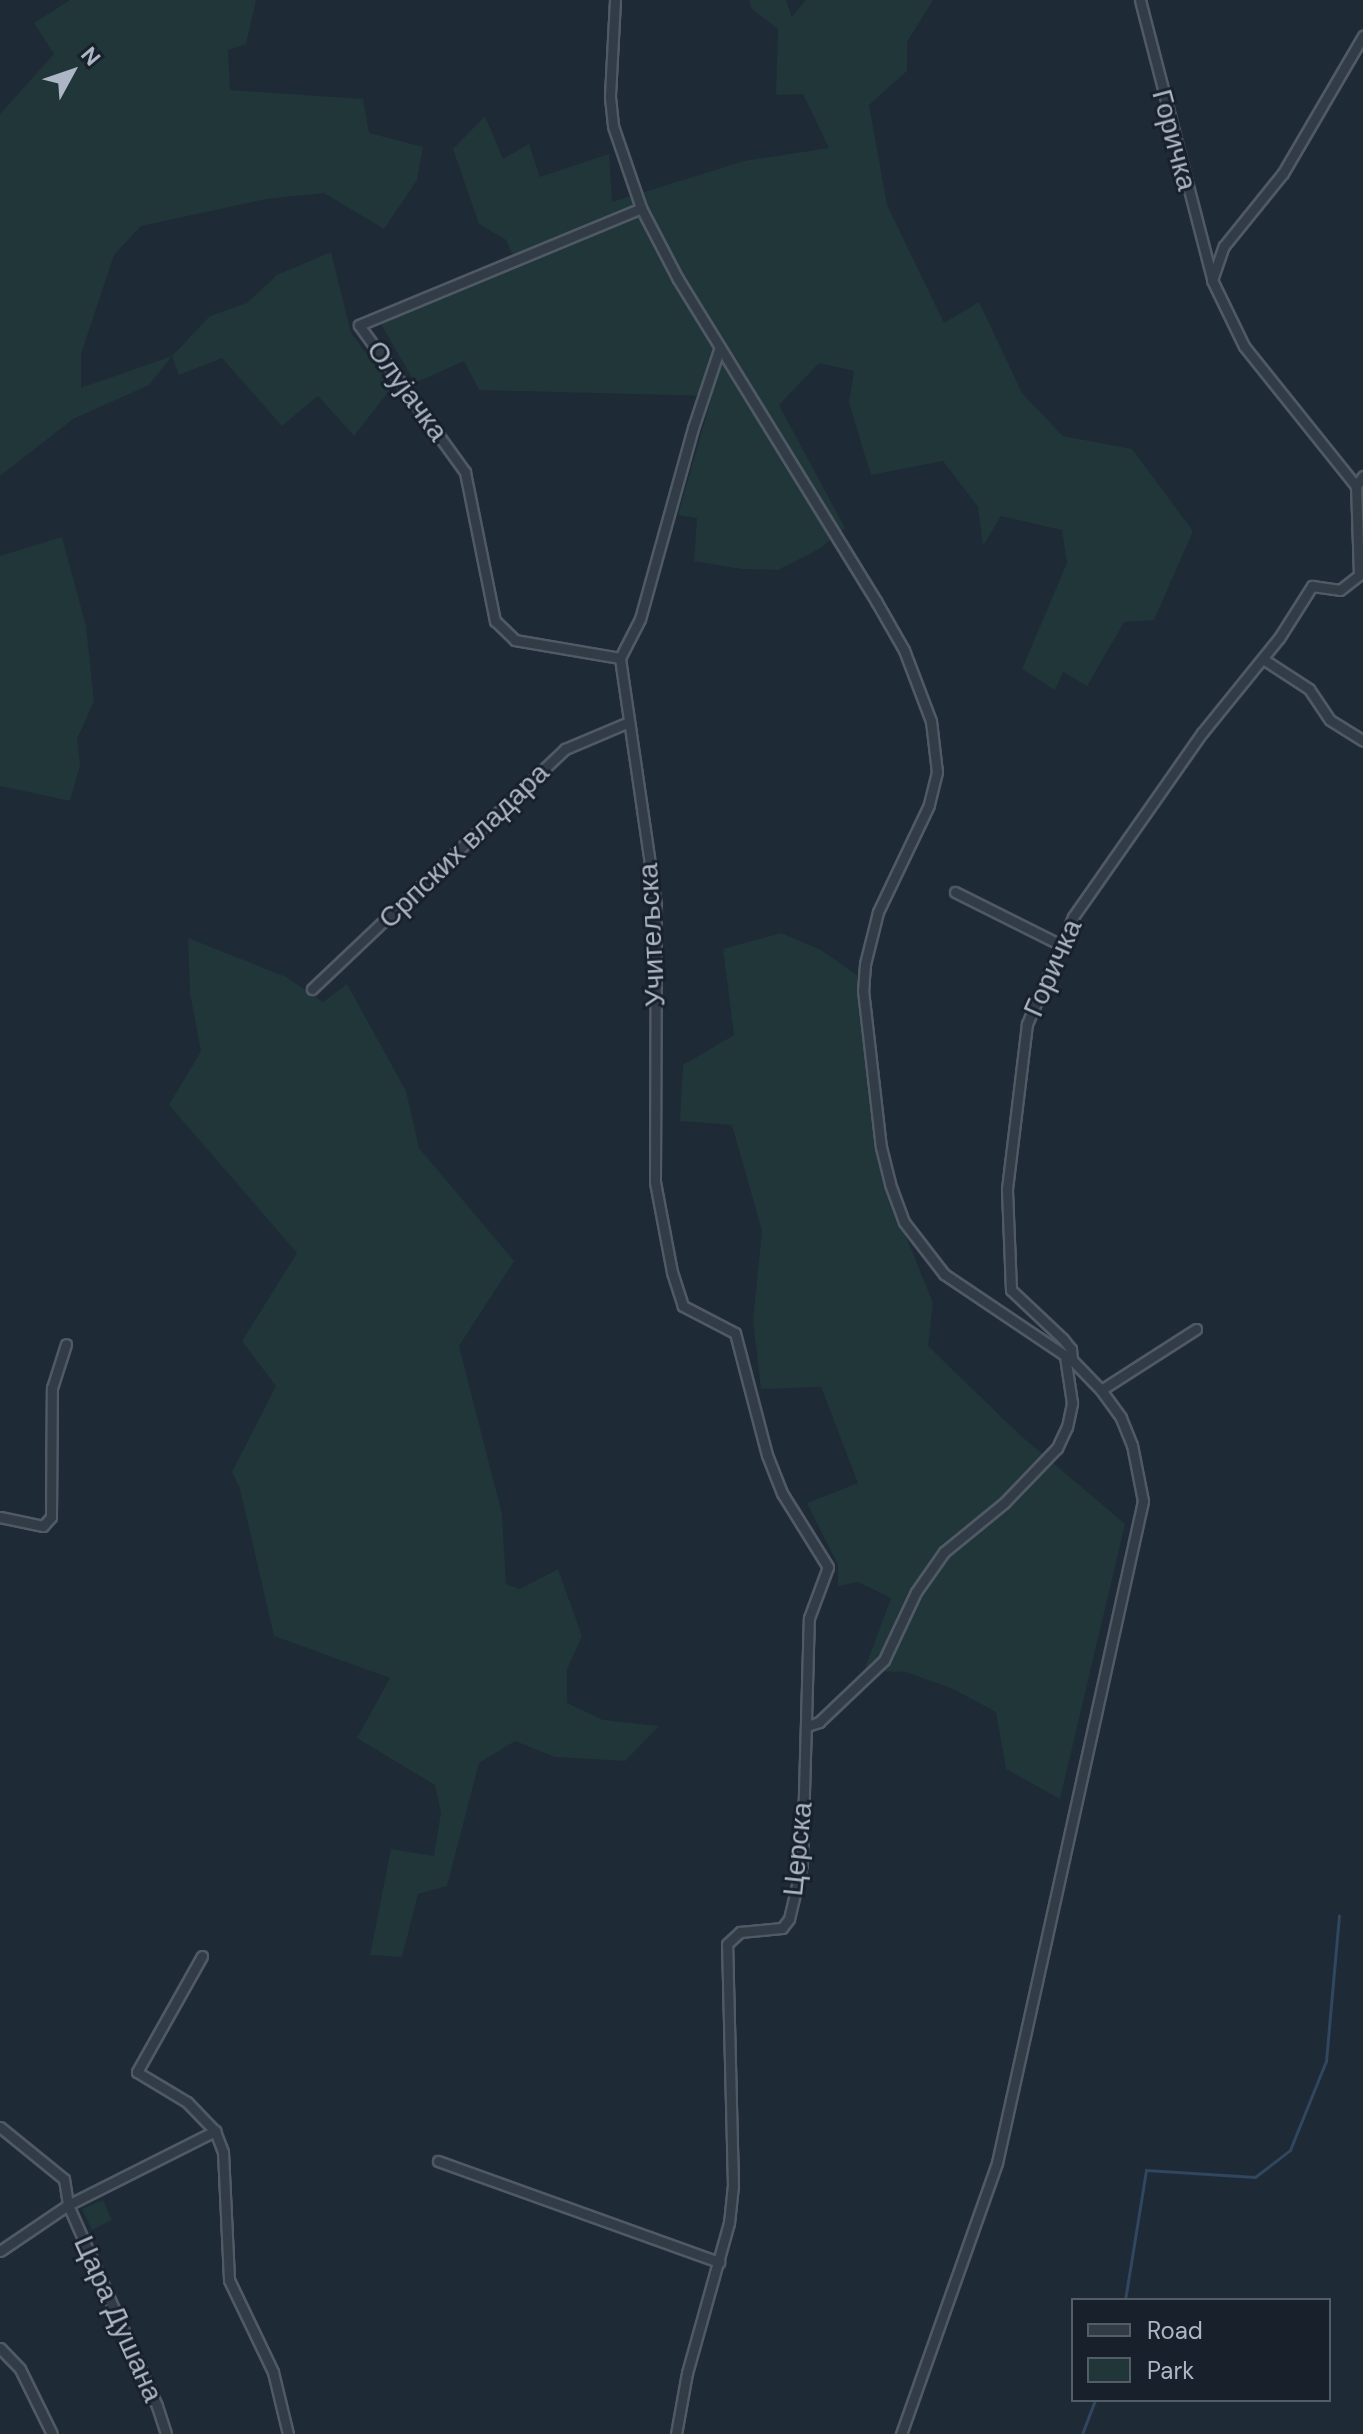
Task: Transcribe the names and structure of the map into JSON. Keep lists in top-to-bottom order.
{
  "streets": {
    "street": [
      "Горичка",
      "Олујачка",
      "Српских владара",
      "Учитељска",
      "Церска",
      "Цара Душана"
    ]
  },
  "crossings": [
    ["Олујачка", "Учитељска"],
    ["Српских владара", "Учитељска"],
    ["Учитељска", "Церска"]
  ],
  "legend": ["Road", "Park"],
  "north": "top right"
}
